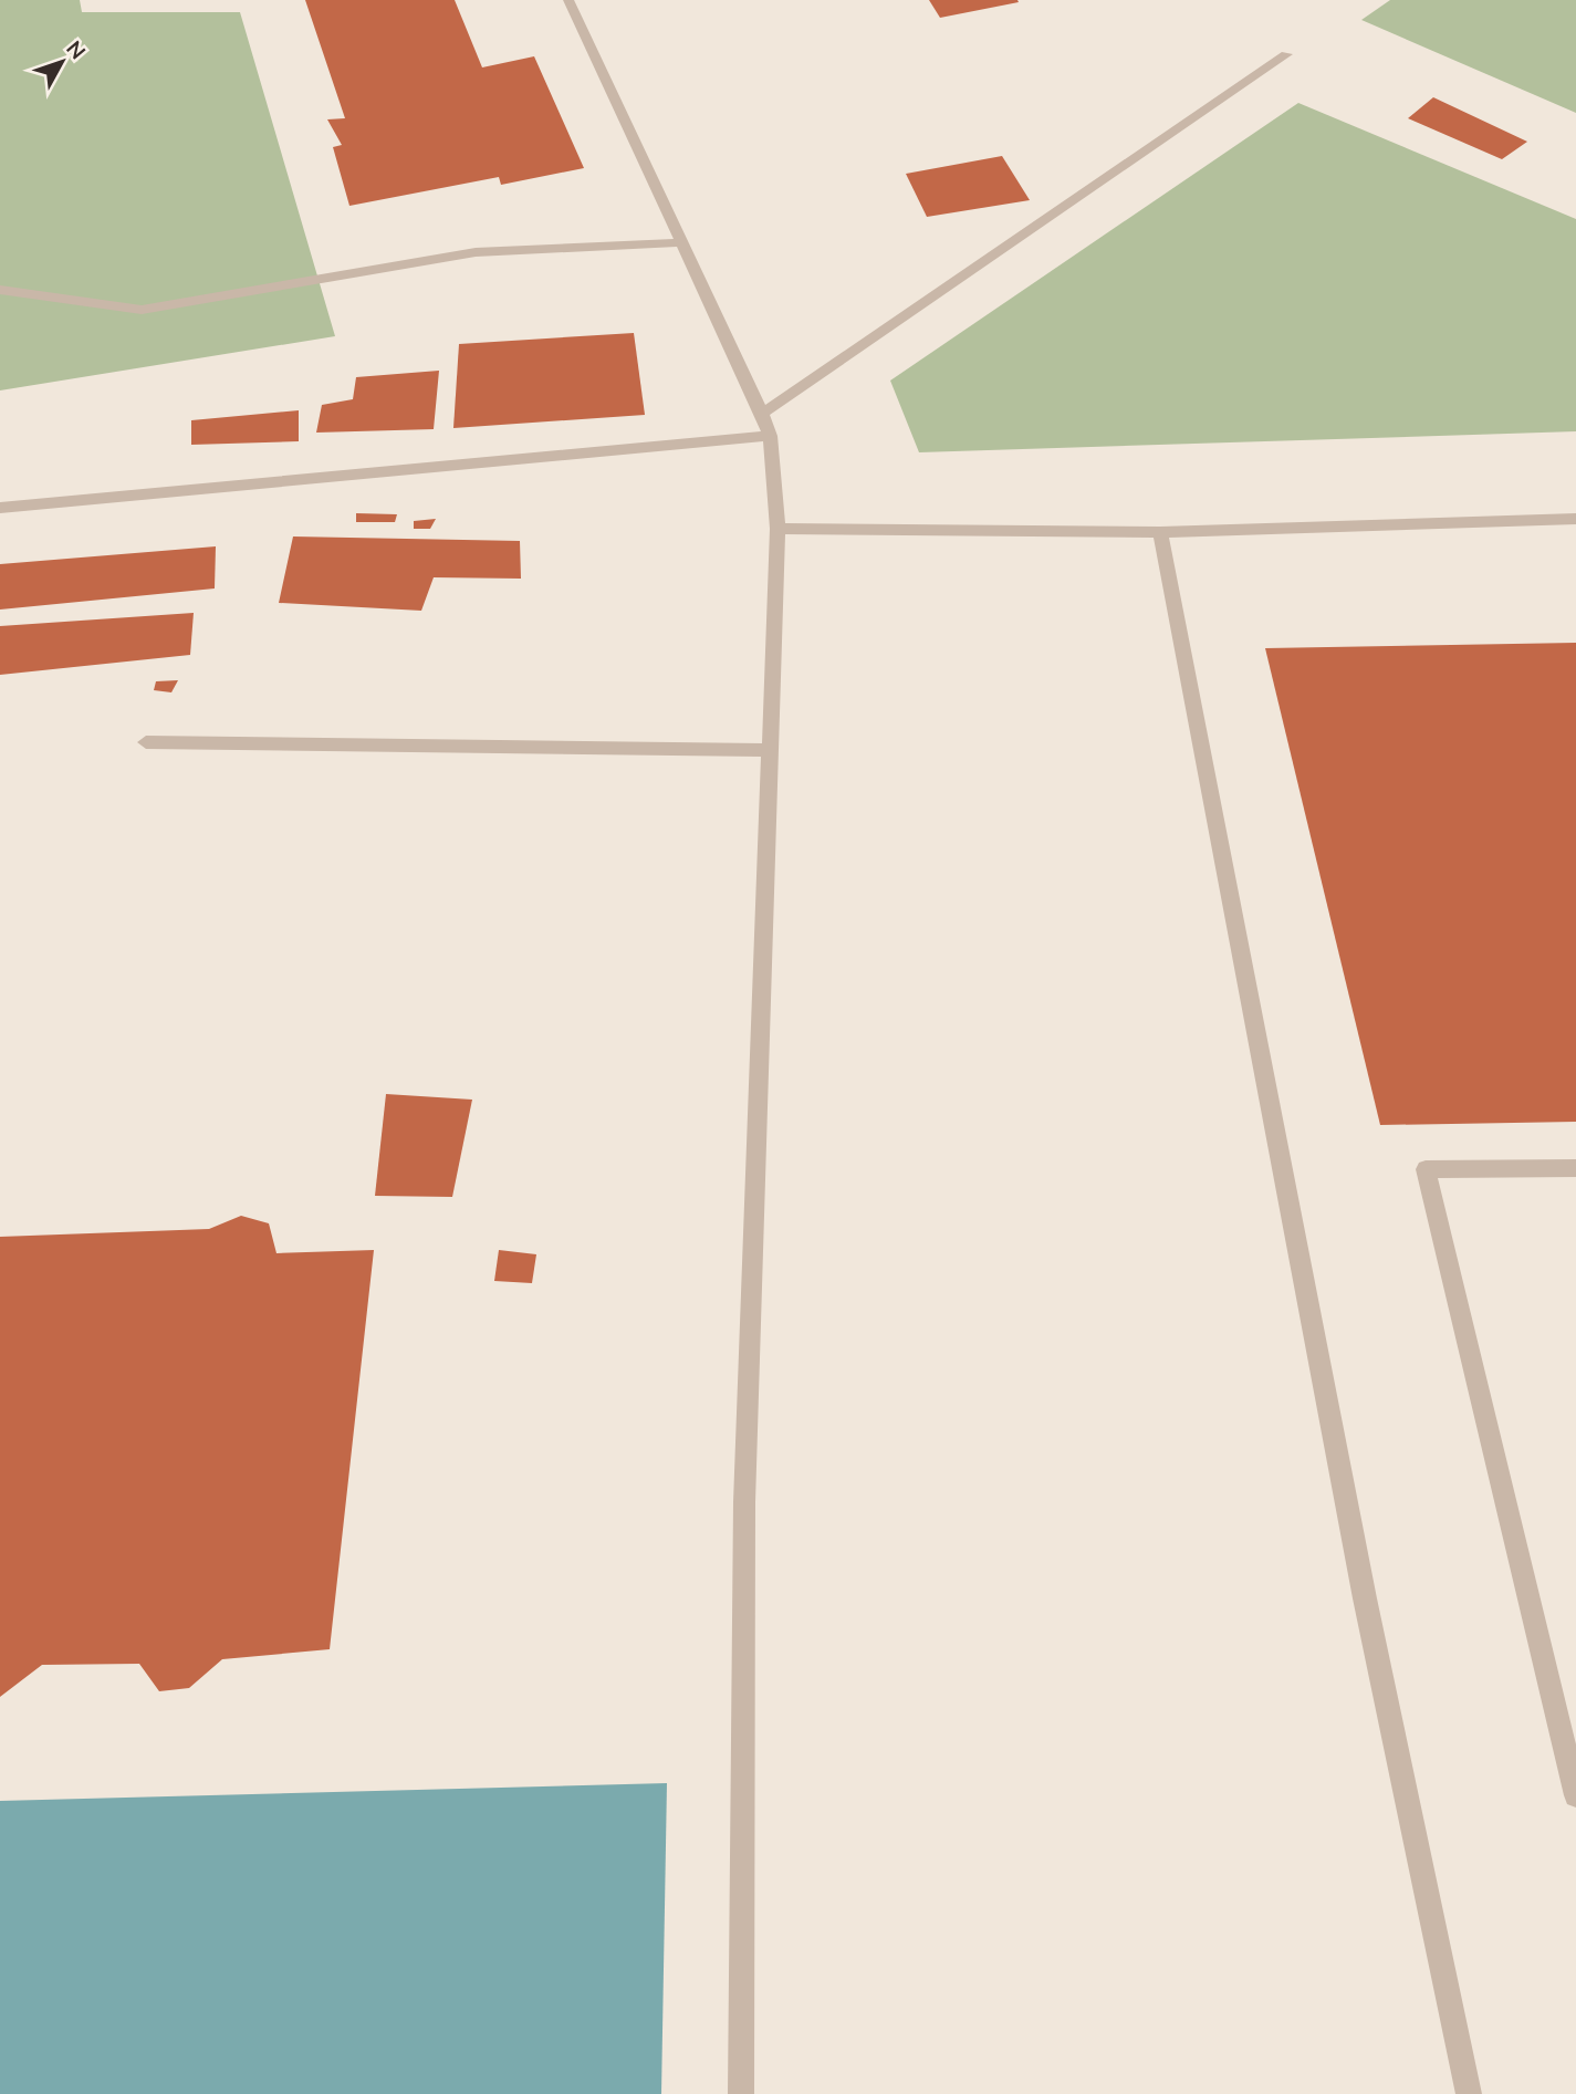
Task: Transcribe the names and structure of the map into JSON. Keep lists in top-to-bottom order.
{
  "north": "top right"
}
